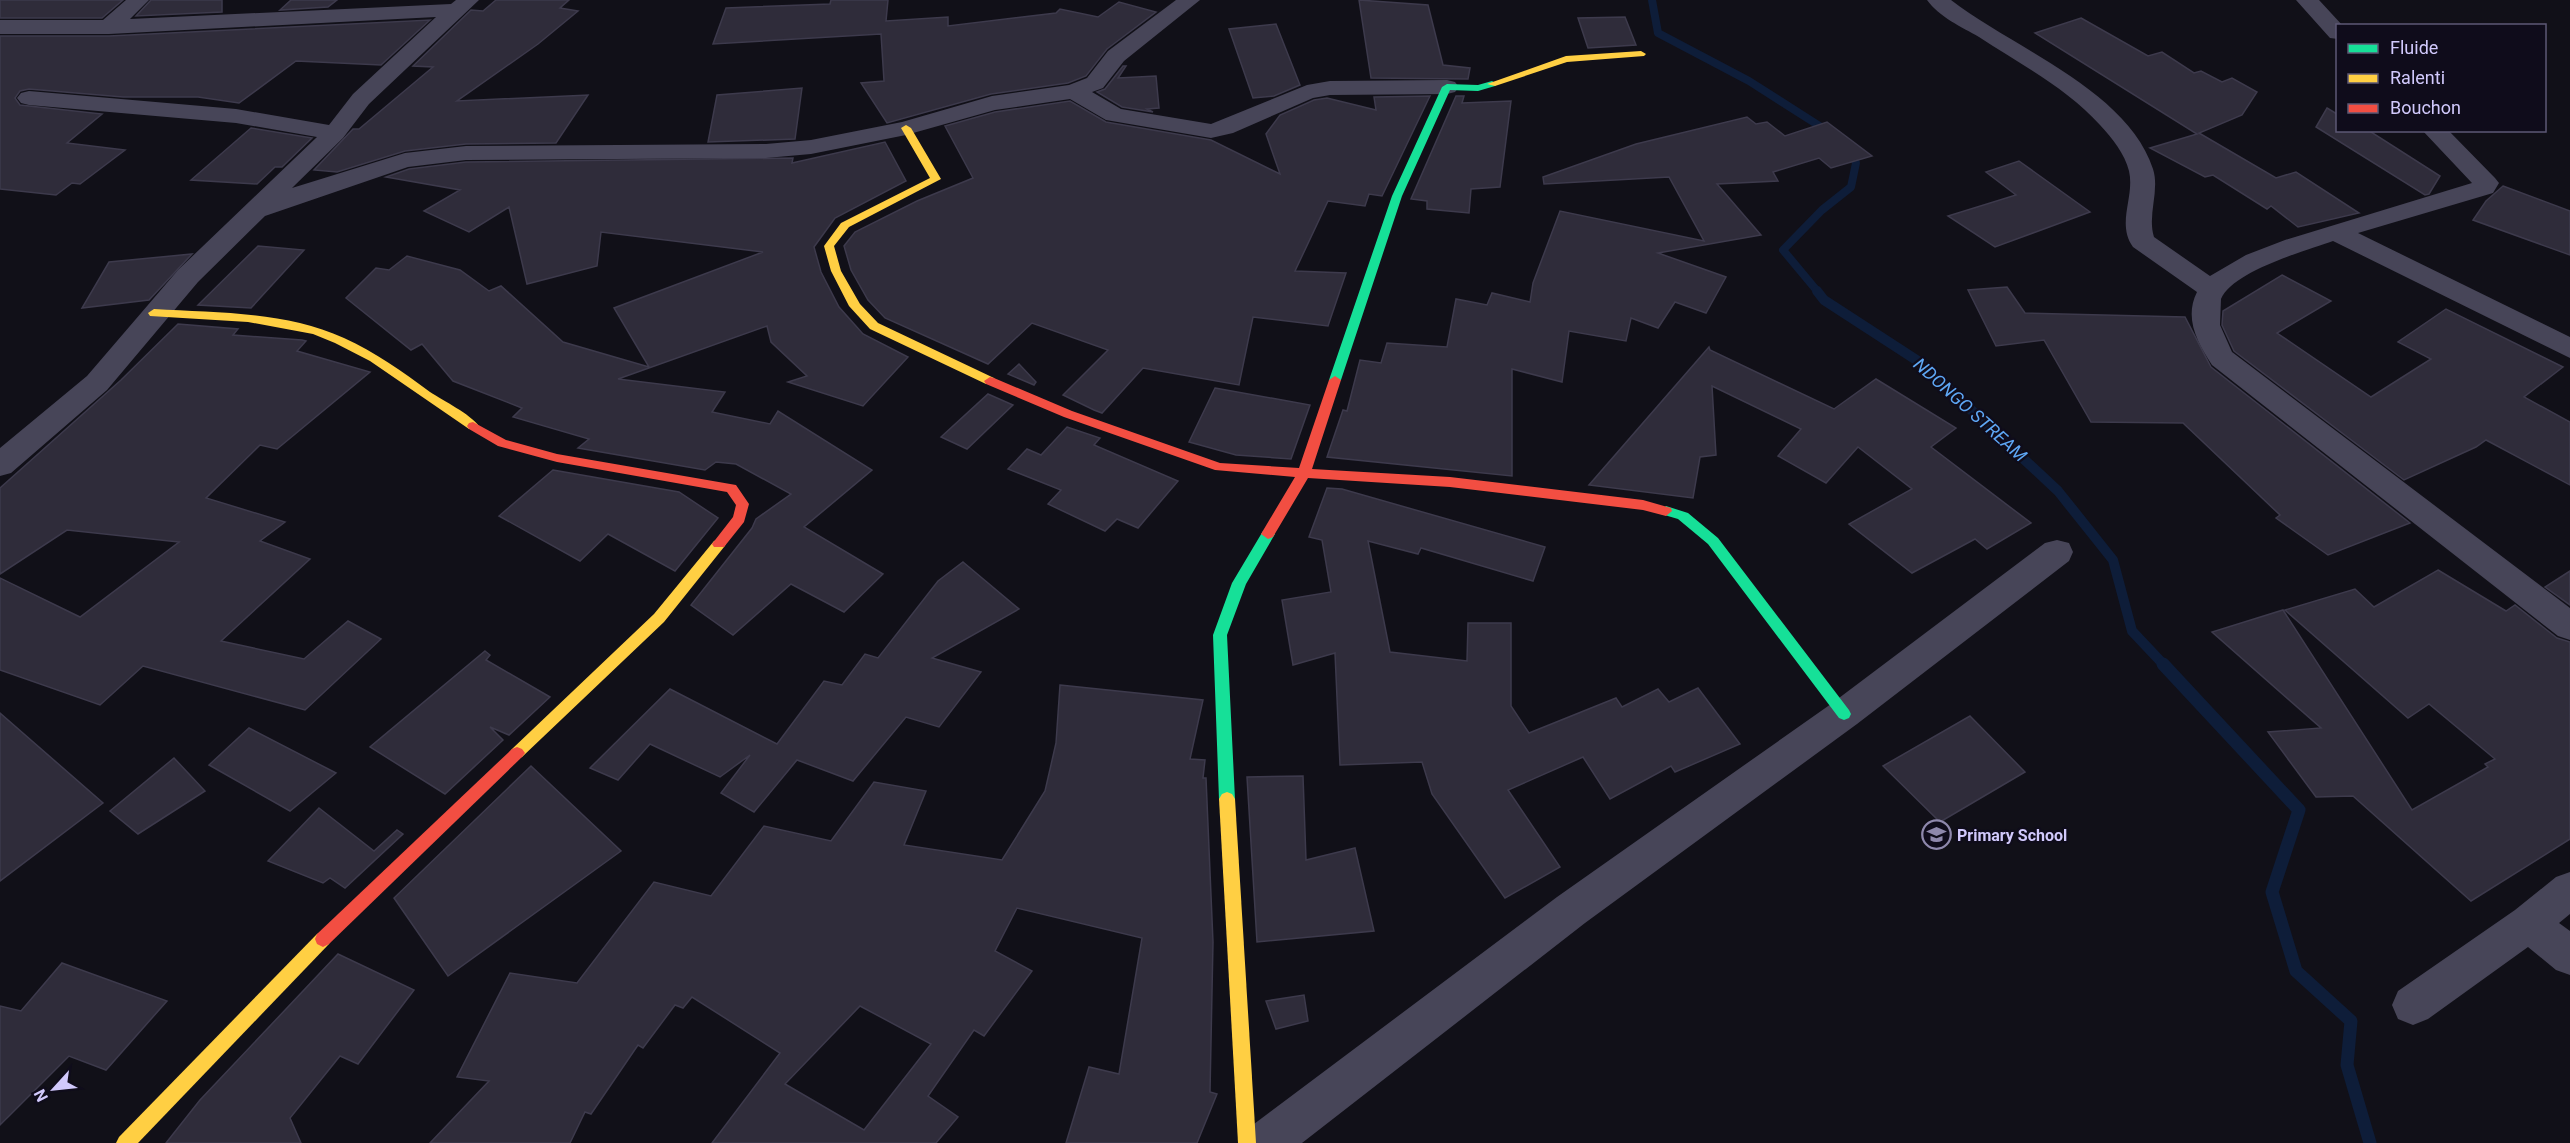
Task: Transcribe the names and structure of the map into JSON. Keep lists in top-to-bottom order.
{
  "water": ["NDONGO STREAM"],
  "places": {
    "school or university": ["Primary School"]
  },
  "legend": ["Fluide", "Ralenti", "Bouchon"],
  "north": "bottom left"
}
